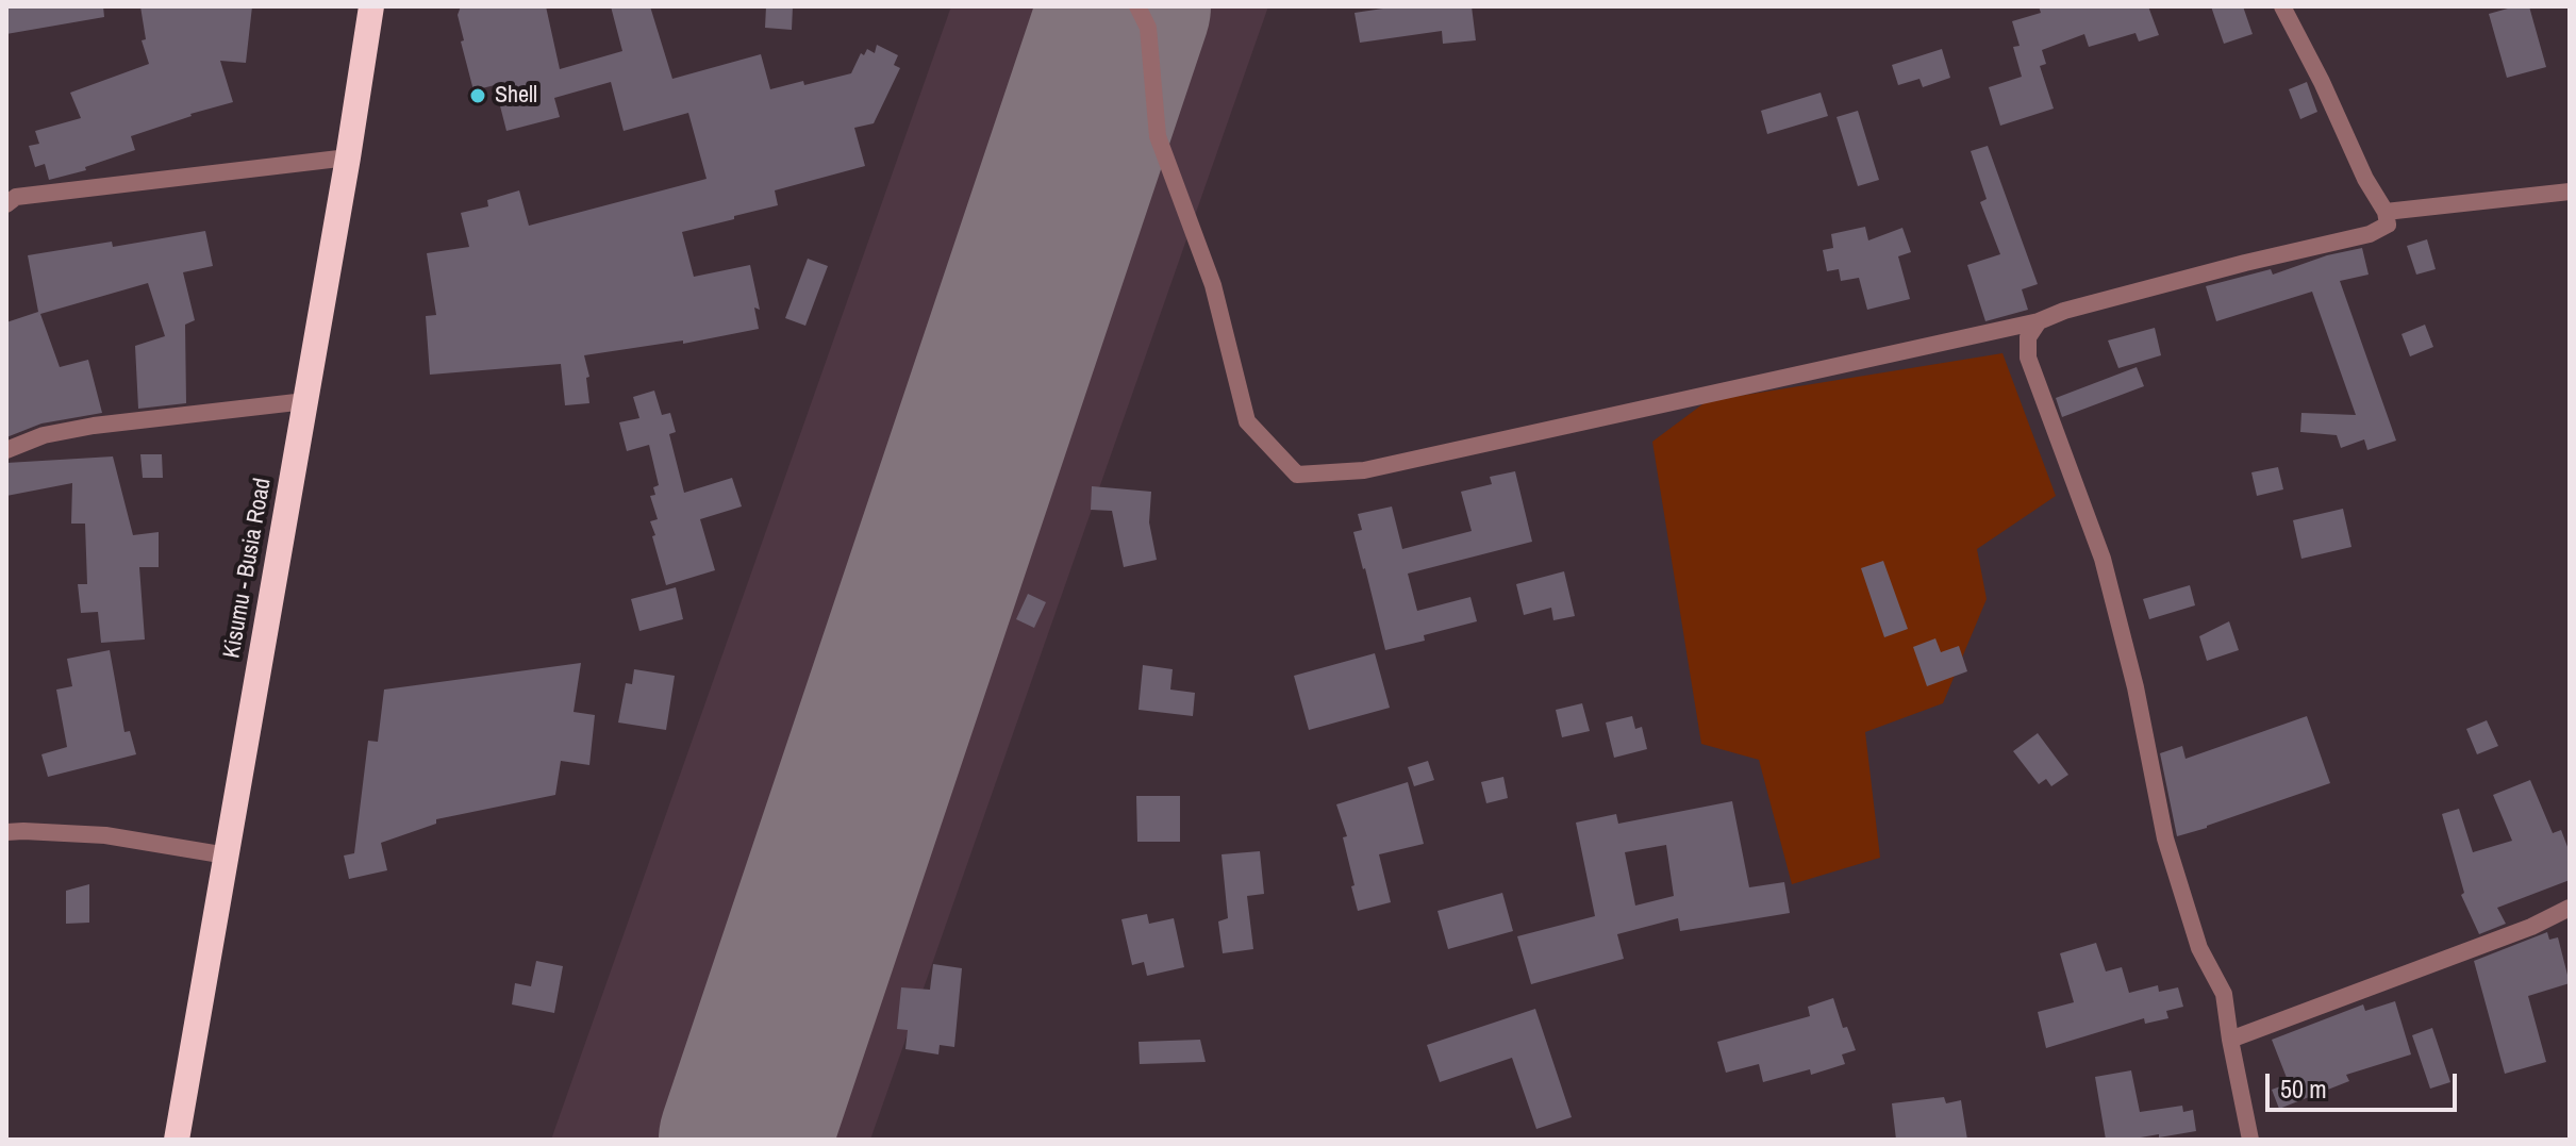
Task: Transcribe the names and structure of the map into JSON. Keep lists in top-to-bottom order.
{
  "streets": {
    "highway": ["Kisumu - Busia Road"]
  },
  "places": ["Shell"],
  "scale_bar": "50 m"
}
